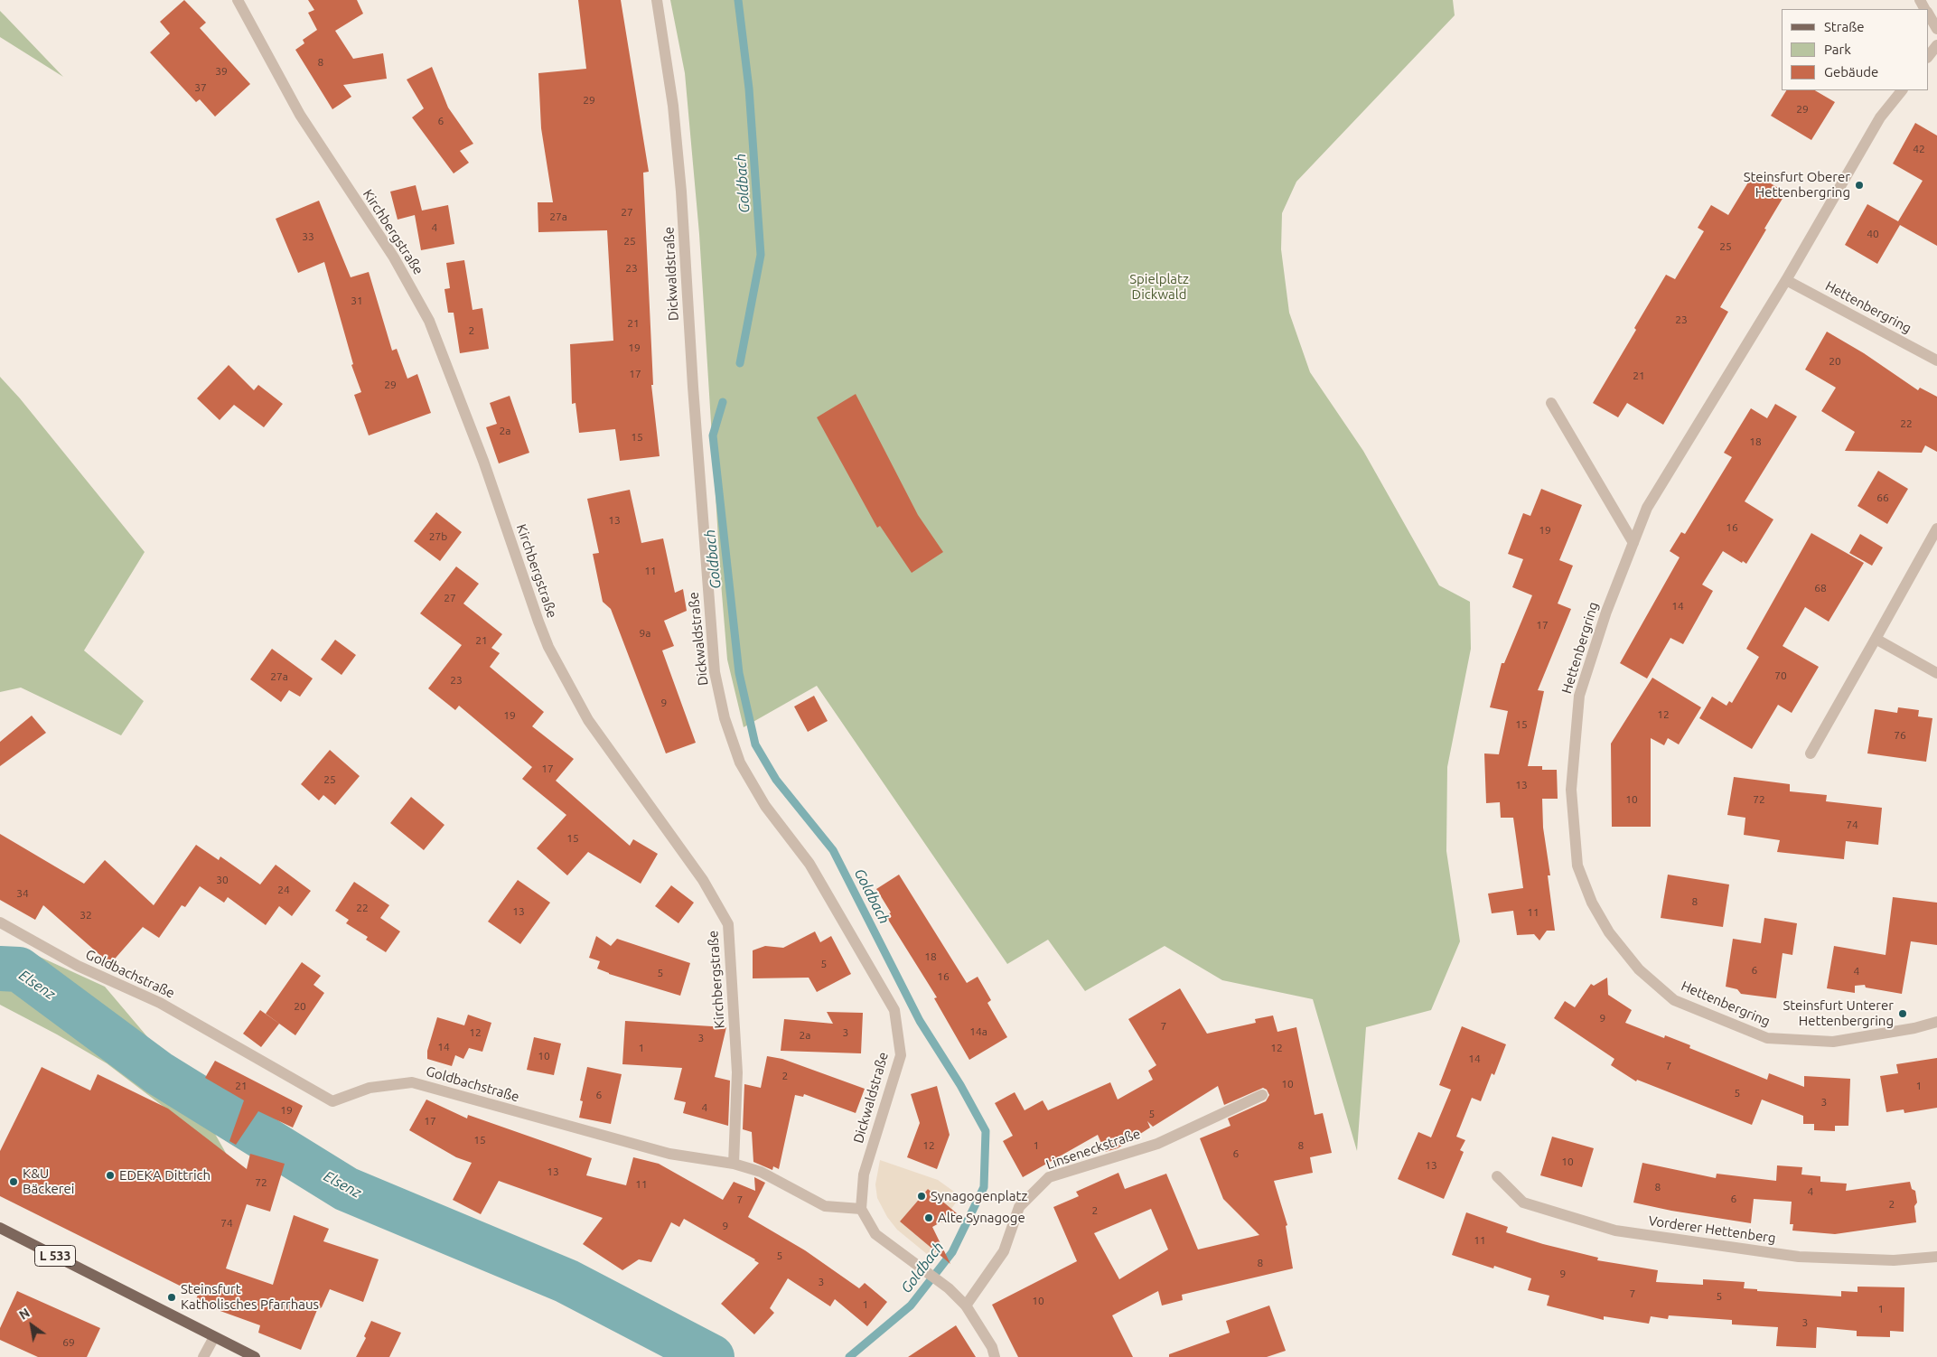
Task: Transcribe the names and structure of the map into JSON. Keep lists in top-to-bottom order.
{
  "streets": {
    "main road": ["L 533"],
    "street": [
      "Kirchbergstraße",
      "Dickwaldstraße",
      "Hettenbergring",
      "Goldbachstraße",
      "Linseneckstraße",
      "Vorderer Hettenberg"
    ]
  },
  "crossings": [
    ["Kirchbergstraße", "Goldbachstraße"],
    ["Dickwaldstraße", "Goldbachstraße"]
  ],
  "water": ["Goldbach", "Elsenz"],
  "parks": ["Spielplatz Dickwald"],
  "places": [
    "Steinsfurt Oberer Hettenbergring",
    "Steinsfurt Unterer Hettenbergring",
    "EDEKA Dittrich",
    "K&U Bäckerei",
    "Synagogenplatz",
    "Alte Synagoge",
    "Steinsfurt Katholisches Pfarrhaus"
  ],
  "house_numbers": [
    "8",
    "39",
    "37",
    "29",
    "29",
    "6",
    "42",
    "27",
    "27a",
    "4",
    "40",
    "33",
    "25",
    "25",
    "23",
    "31",
    "23",
    "21",
    "2",
    "19",
    "20",
    "17",
    "21",
    "29",
    "22",
    "2a",
    "15",
    "18",
    "66",
    "13",
    "16",
    "19",
    "27b",
    "11",
    "68",
    "27",
    "14",
    "17",
    "9a",
    "21",
    "70",
    "27a",
    "23",
    "9",
    "12",
    "19",
    "15",
    "76",
    "17",
    "25",
    "13",
    "10",
    "72",
    "74",
    "15",
    "30",
    "24",
    "34",
    "8",
    "22",
    "13",
    "11",
    "32",
    "18",
    "5",
    "6",
    "4",
    "5",
    "16",
    "20",
    "9",
    "7",
    "14a",
    "12",
    "3",
    "2a",
    "3",
    "14",
    "1",
    "12",
    "10",
    "14",
    "7",
    "2",
    "10",
    "21",
    "1",
    "5",
    "6",
    "3",
    "4",
    "19",
    "5",
    "17",
    "15",
    "12",
    "1",
    "8",
    "6",
    "10",
    "13",
    "13",
    "72",
    "11",
    "8",
    "4",
    "6",
    "7",
    "2",
    "2",
    "74",
    "9",
    "11",
    "5",
    "8",
    "9",
    "3",
    "7",
    "5",
    "10",
    "1",
    "1",
    "3",
    "69"
  ],
  "legend": ["Straße", "Park", "Gebäude"],
  "north": "top left"
}
